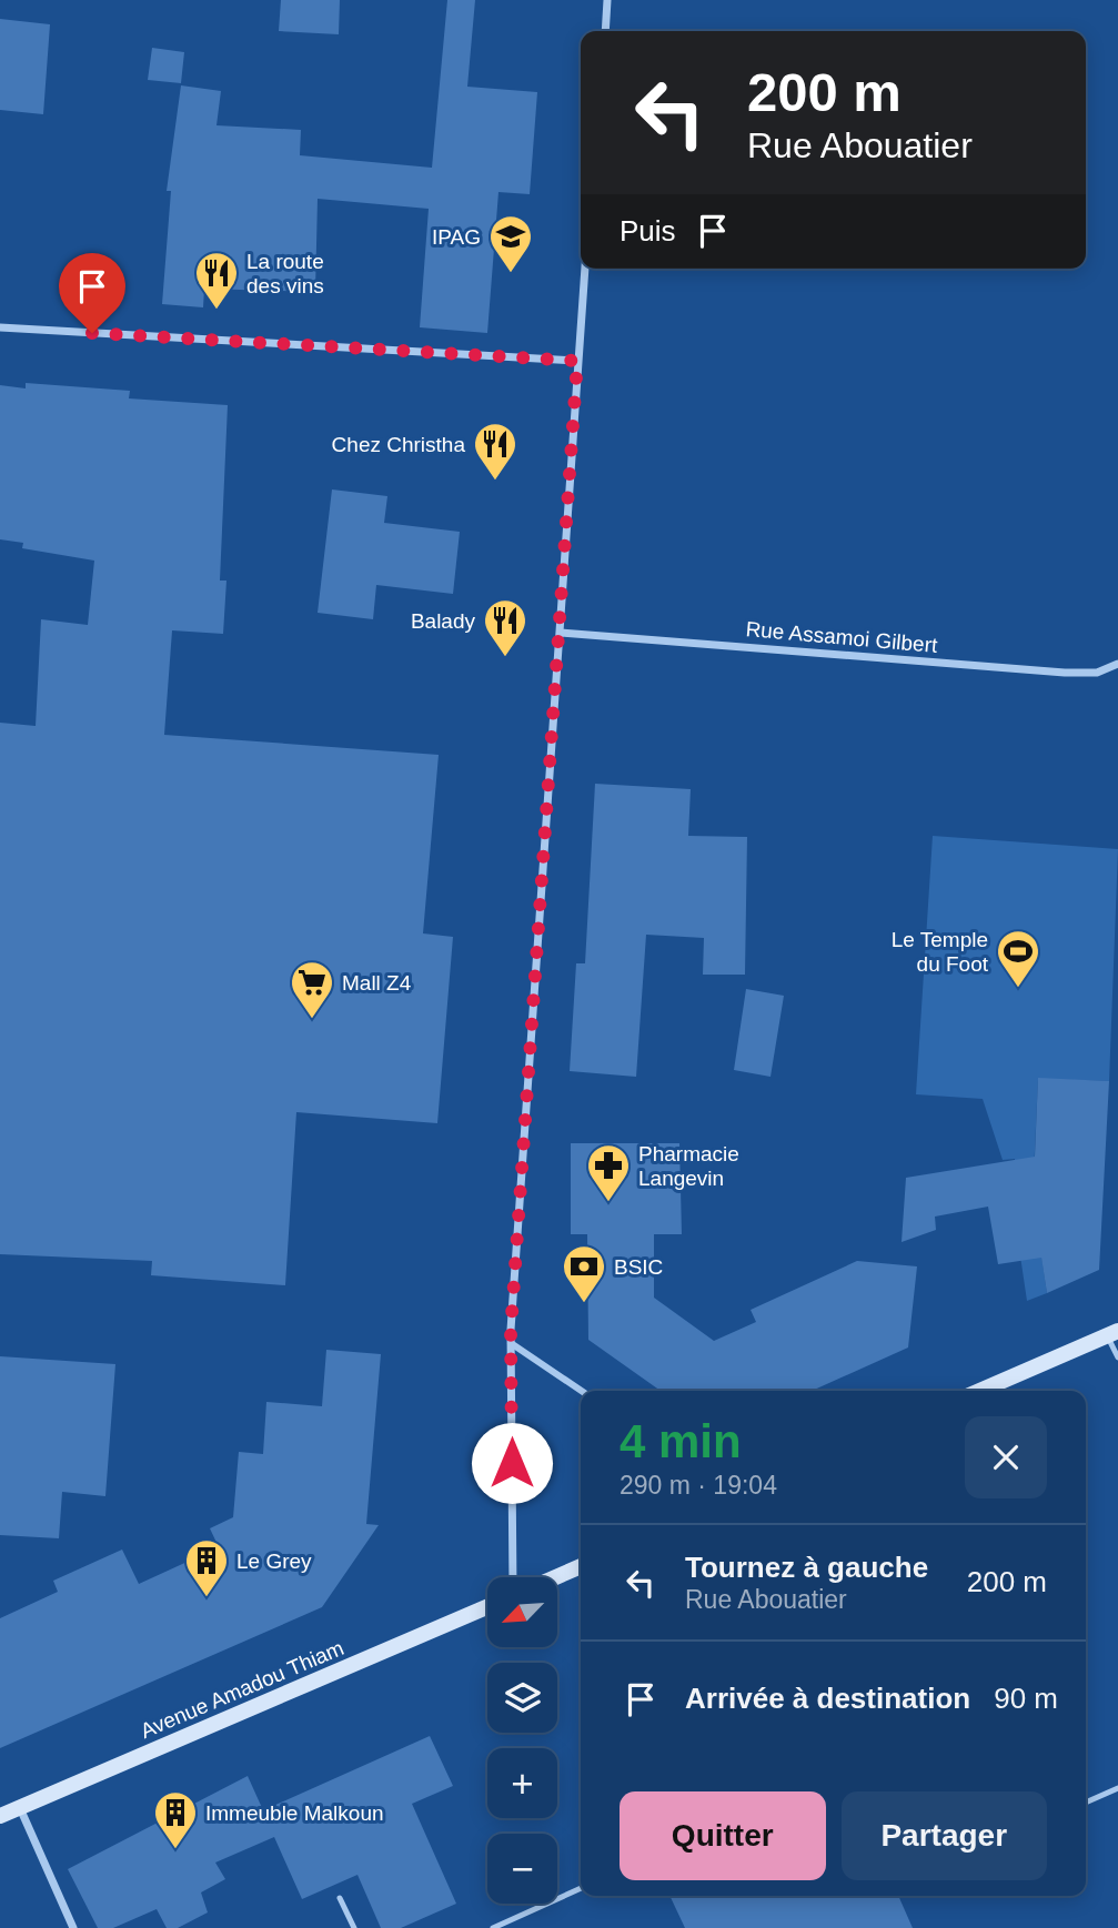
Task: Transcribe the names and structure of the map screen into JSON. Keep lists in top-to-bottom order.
{
  "streets": {
    "main road": ["Avenue Amadou Thiam"],
    "street": ["Rue Assamoi Gilbert"]
  },
  "places": {
    "school or university": ["IPAG"],
    "restaurant": ["La route des vins", "Chez Christha", "Balady"],
    "sports": ["Le Temple du Foot"],
    "supermarket": ["Mall Z4"],
    "pharmacy": ["Pharmacie Langevin"],
    "bank": ["BSIC"],
    "building": ["Le Grey", "Immeuble Malkoun"]
  },
  "north": "bottom left",
  "page": {
    "turn": ["200 m", "Rue Abouatier"],
    "then": "Puis",
    "heading": ["4 min", "290 m · 19:04"],
    "list": [
      {
        "name": "Tournez à gauche",
        "note": "Rue Abouatier",
        "value": "200 m"
      },
      {
        "name": "Arrivée à destination",
        "value": "90 m"
      }
    ],
    "map_buttons": ["+", "−"],
    "buttons": ["Quitter", "Partager"]
  }
}
